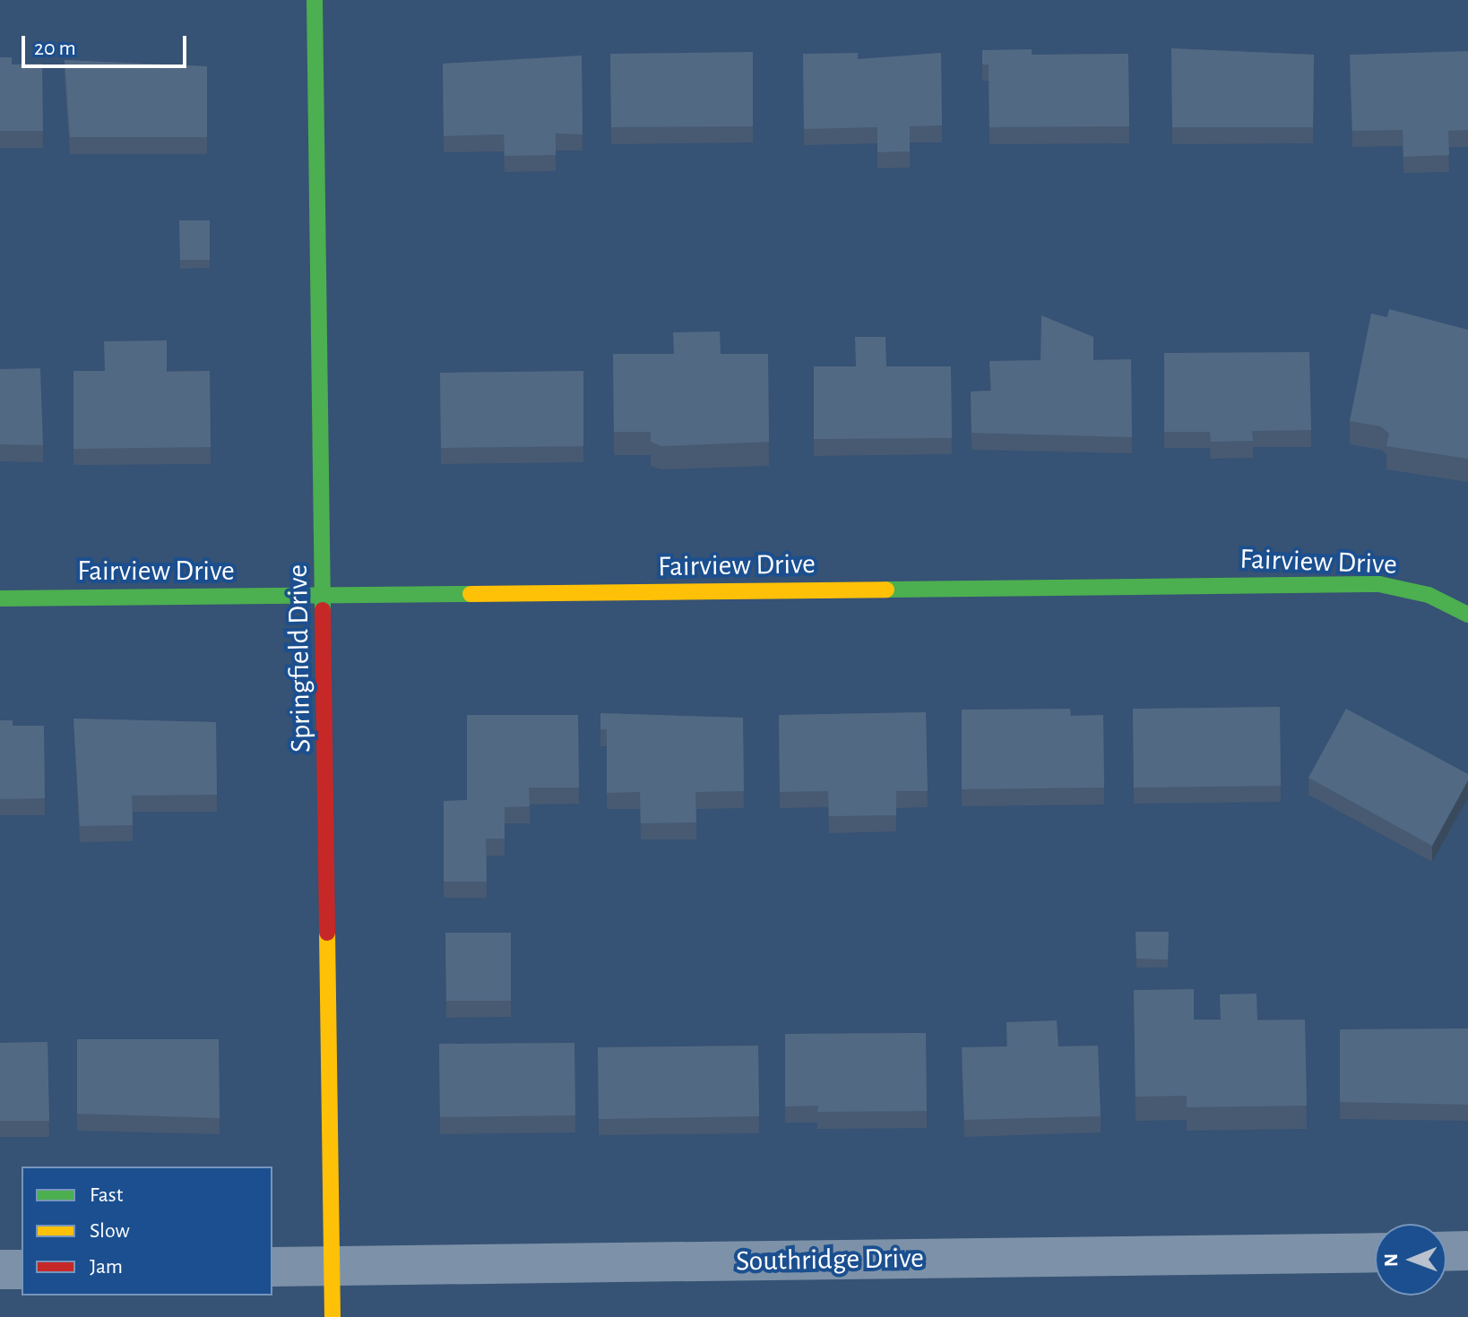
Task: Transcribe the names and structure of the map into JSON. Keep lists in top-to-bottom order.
{
  "streets": {
    "street": ["Fairview Drive", "Springfield Drive", "Southridge Drive"]
  },
  "crossings": [
    ["Fairview Drive", "Springfield Drive"],
    ["Springfield Drive", "Southridge Drive"]
  ],
  "legend": ["Fast", "Slow", "Jam"],
  "scale_bar": "20 m",
  "north": "left"
}
